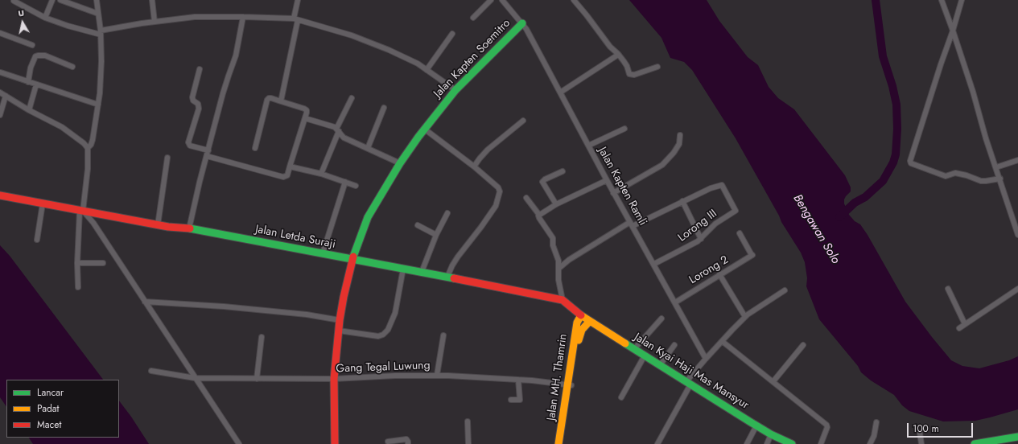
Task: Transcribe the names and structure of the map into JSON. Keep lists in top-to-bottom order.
{
  "streets": {
    "street": [
      "Jalan Kapten Soemitro",
      "Jalan Kapten Ramli",
      "Lorong III",
      "Jalan Letda Suraji",
      "Lorong 2",
      "Gang Tegal Luwung",
      "Jalan Kyai Haji Mas Mansyur",
      "Jalan MH. Thamrin"
    ]
  },
  "crossings": [
    ["Jalan Kapten Soemitro", "Jalan Kapten Ramli"],
    ["Jalan Kapten Soemitro", "Jalan Letda Suraji"],
    ["Jalan Kapten Soemitro", "Gang Tegal Luwung"],
    ["Jalan Kapten Ramli", "Lorong III"],
    ["Jalan Kapten Ramli", "Lorong 2"],
    ["Jalan Letda Suraji", "Jalan Kyai Haji Mas Mansyur"],
    ["Jalan Letda Suraji", "Jalan MH. Thamrin"],
    ["Gang Tegal Luwung", "Jalan MH. Thamrin"],
    ["Jalan Kyai Haji Mas Mansyur", "Jalan MH. Thamrin"]
  ],
  "water": ["Bengawan Solo"],
  "legend": ["Lancar", "Padat", "Macet"],
  "scale_bar": "100 m",
  "north": "top"
}
